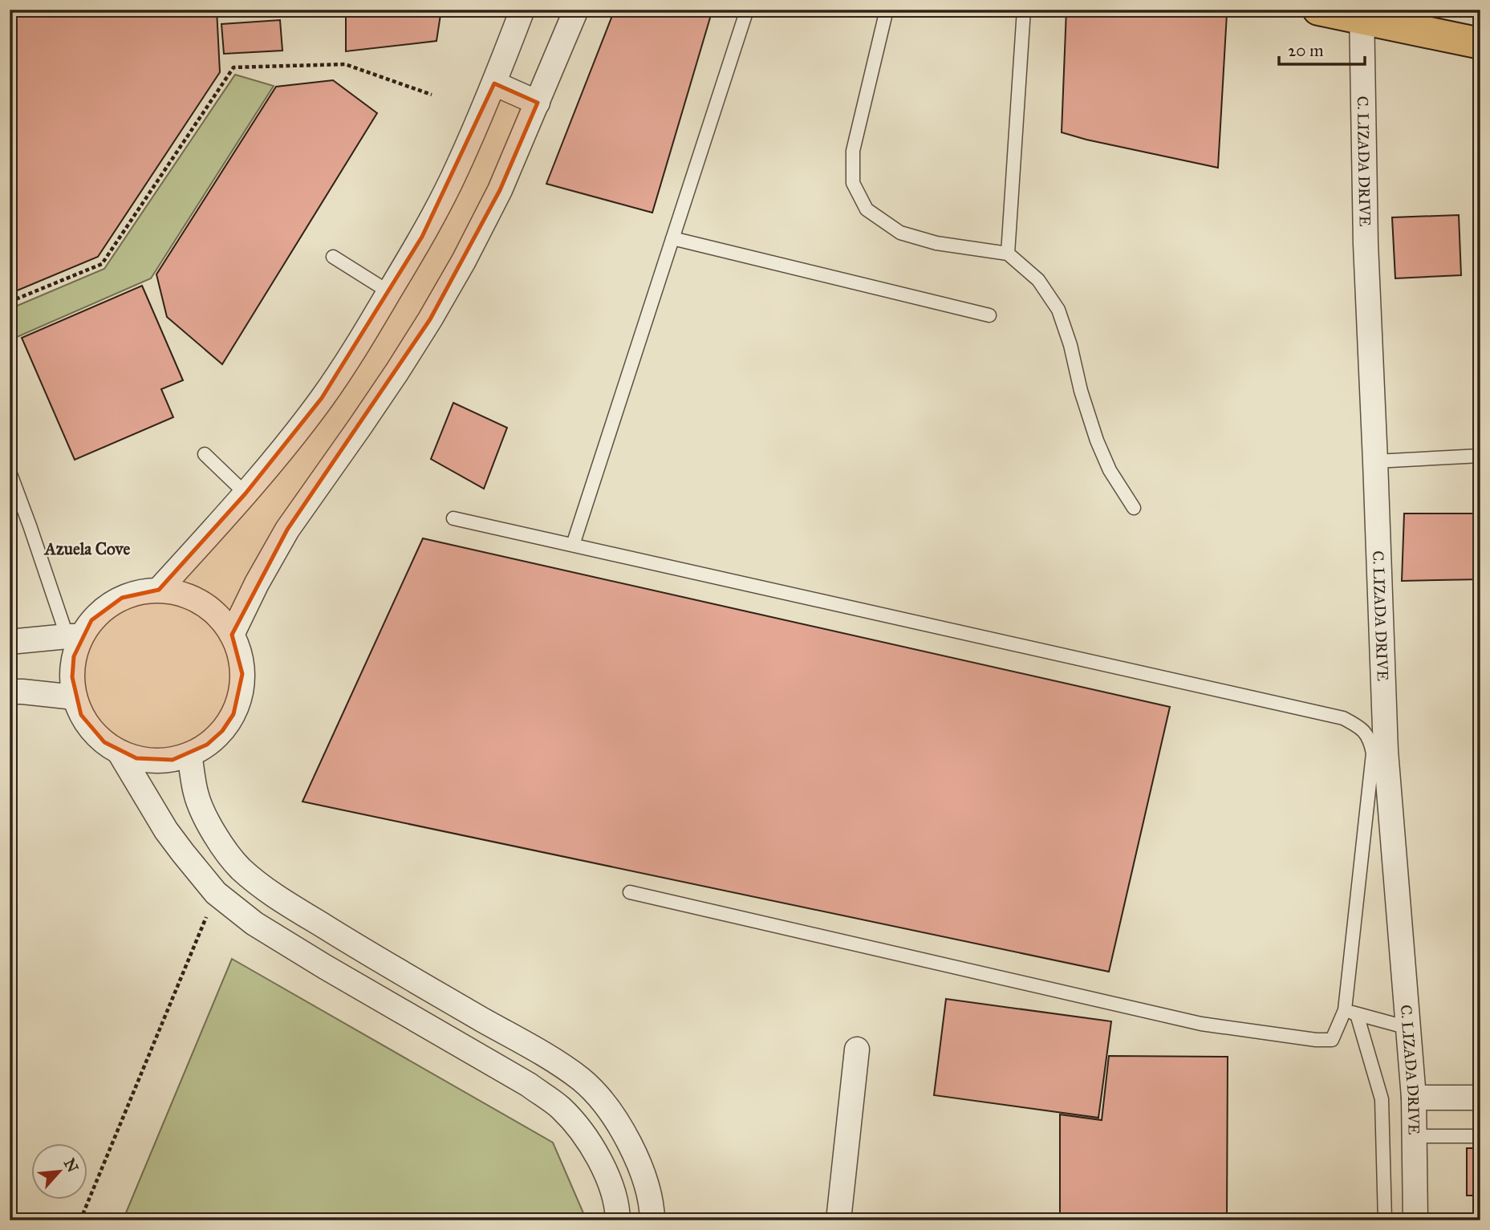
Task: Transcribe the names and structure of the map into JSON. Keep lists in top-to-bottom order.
{
  "streets": {
    "street": ["C. LIZADA DRIVE"]
  },
  "districts": ["Azuela Cove"],
  "scale_bar": "20 m",
  "north": "top right"
}
